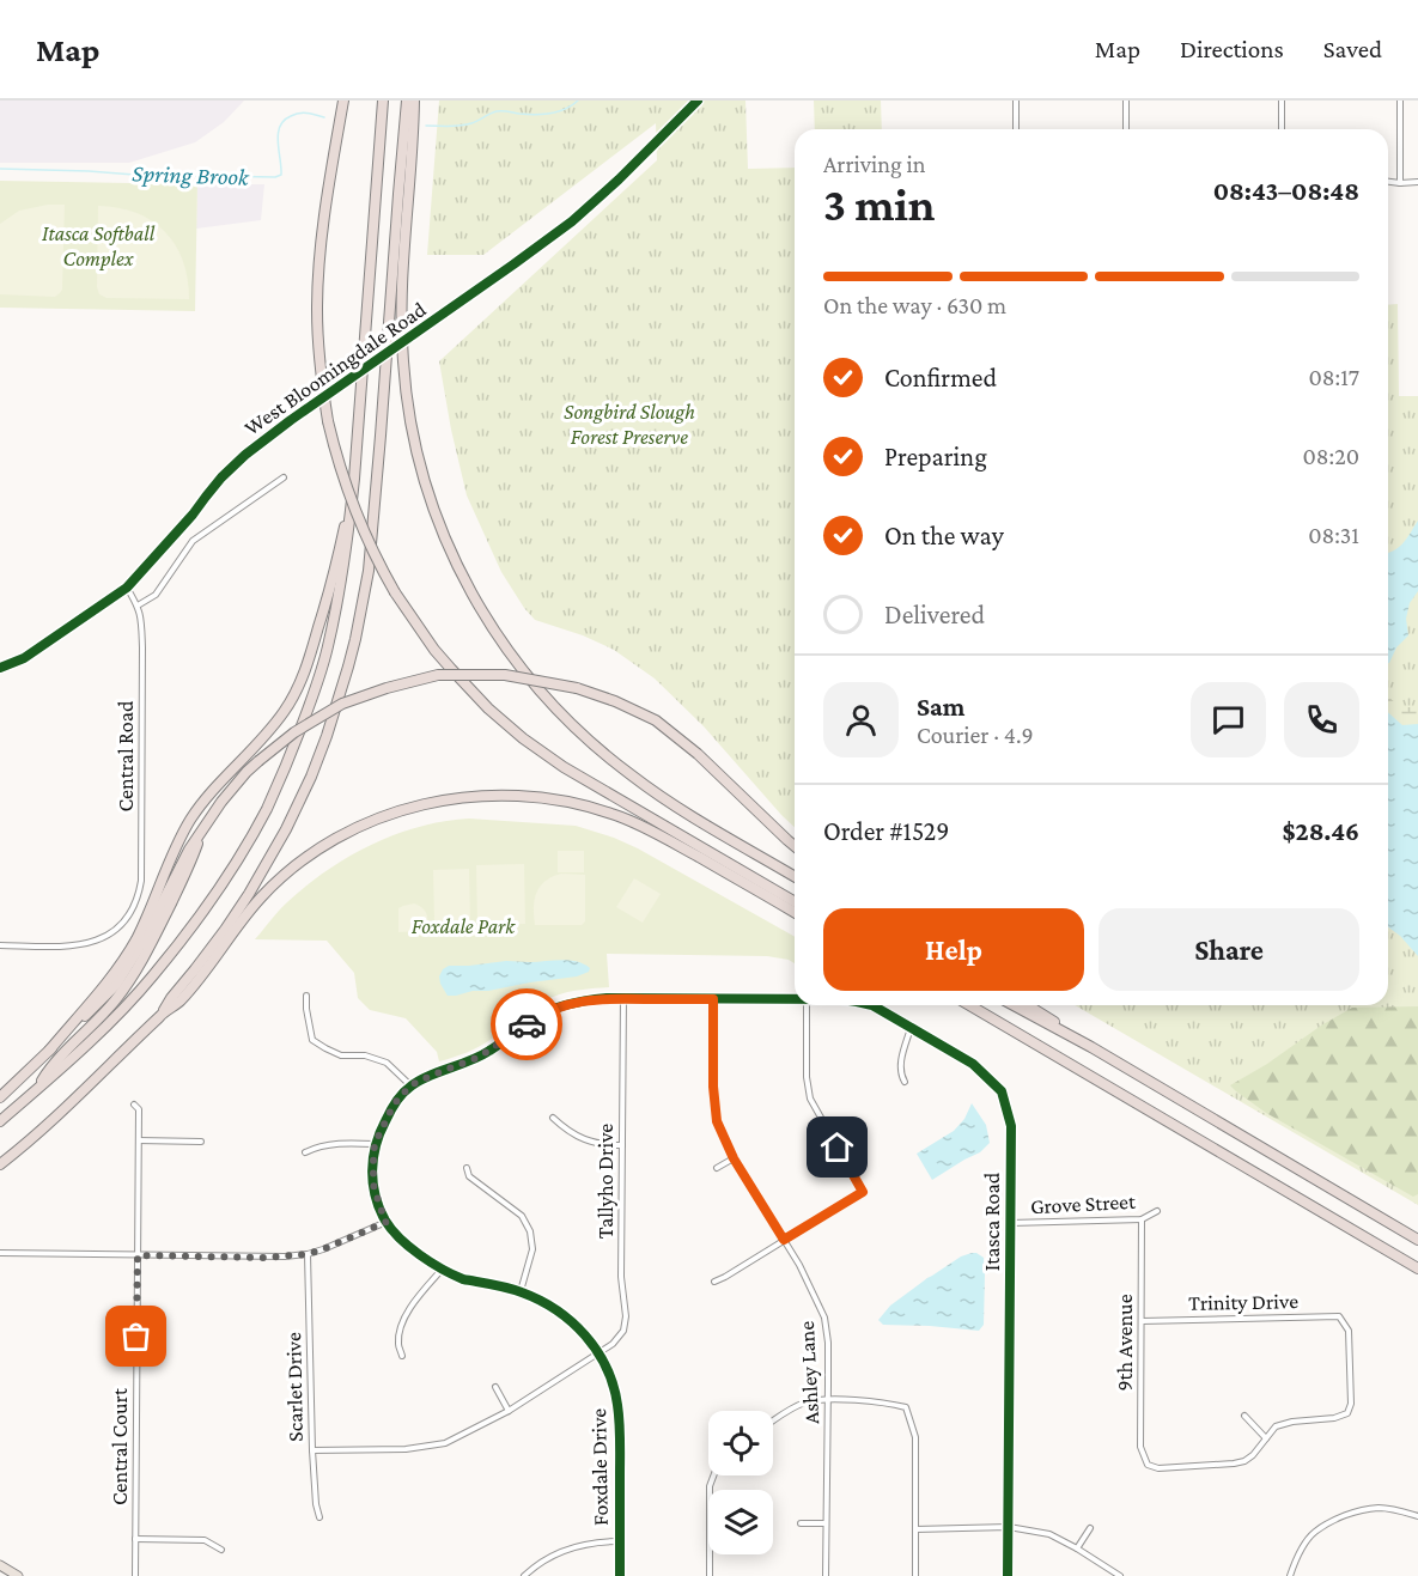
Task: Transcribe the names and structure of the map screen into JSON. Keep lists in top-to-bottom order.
{
  "streets": {
    "street": [
      "West Bloomingdale Road",
      "Central Road",
      "Tallyho Drive",
      "Grove Street",
      "Itasca Road",
      "Trinity Drive",
      "9th Avenue",
      "Ashley Lane",
      "Scarlet Drive",
      "Central Court",
      "Foxdale Drive"
    ]
  },
  "crossings": [
    ["West Bloomingdale Road", "Central Road"],
    ["Tallyho Drive", "Itasca Road"],
    ["Tallyho Drive", "Scarlet Drive"],
    ["Tallyho Drive", "Foxdale Drive"],
    ["Grove Street", "Itasca Road"],
    ["Grove Street", "9th Avenue"],
    ["Itasca Road", "Ashley Lane"],
    ["Trinity Drive", "9th Avenue"]
  ],
  "water": ["Spring Brook"],
  "parks": ["Itasca Softball Complex", "Songbird Slough Forest Preserve", "Foxdale Park"],
  "page": {
    "header": "Map",
    "nav": ["Map", "Directions", "Saved"],
    "heading": ["3 min", "Arriving in", "08:43–08:48"],
    "panel": [
      "Sam",
      "Courier · 4.9",
      "Order #1529",
      "$28.46"
    ],
    "bar": "On the way · 630 m",
    "list": [
      ["Confirmed", "08:17"],
      ["Preparing", "08:20"],
      ["On the way", "08:31"],
      "Delivered"
    ],
    "buttons": ["Help", "Share"]
  }
}
